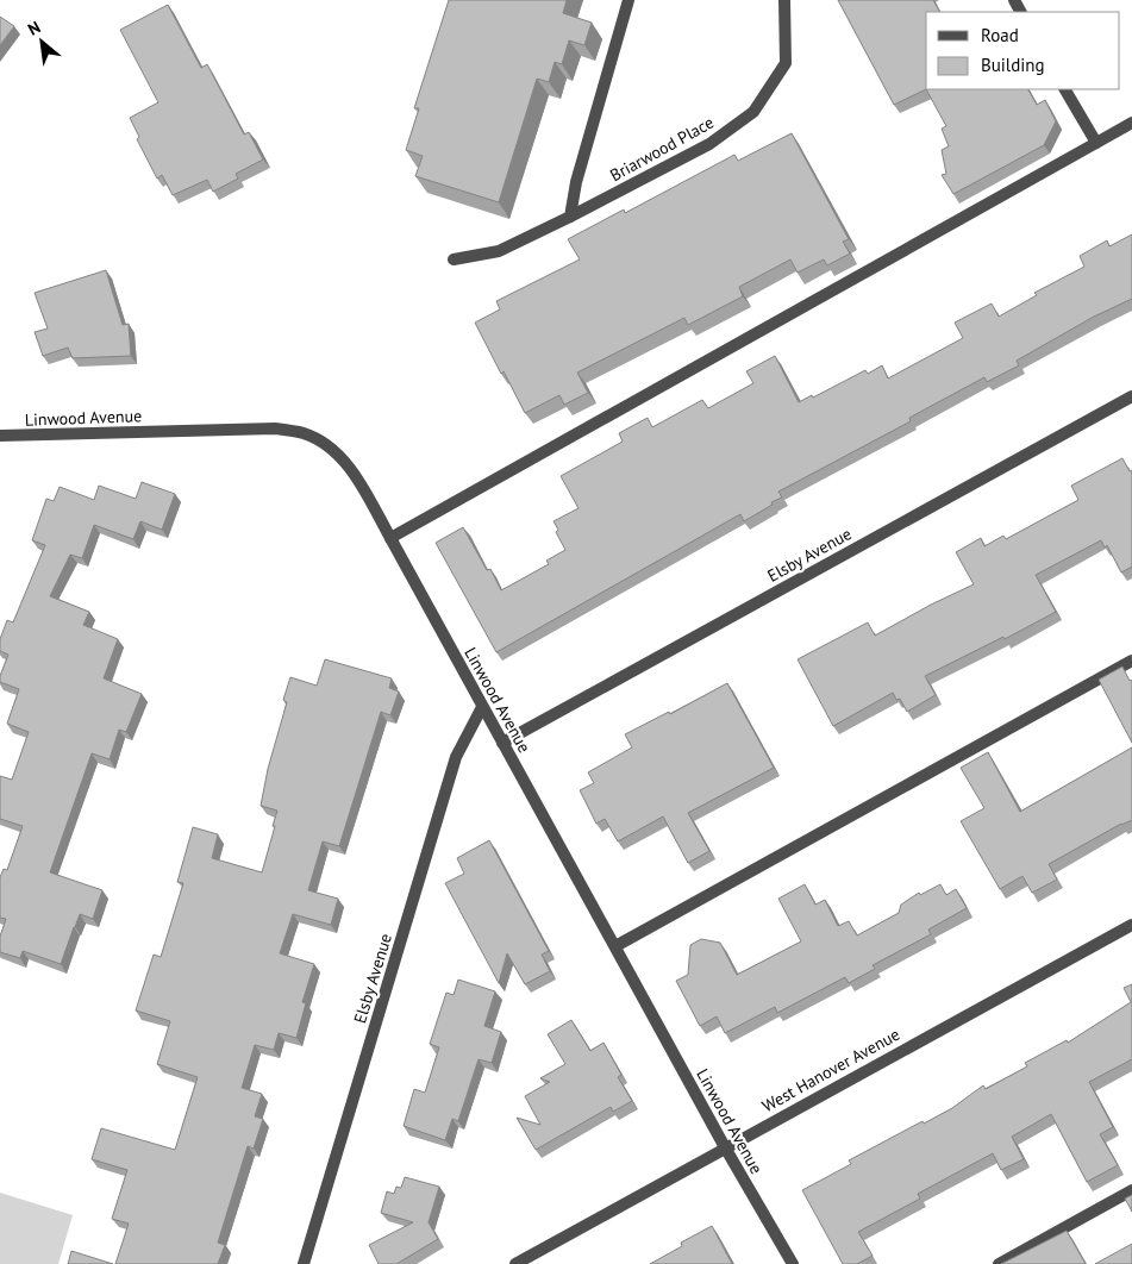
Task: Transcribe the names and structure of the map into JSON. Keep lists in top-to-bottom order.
{
  "streets": {
    "street": [
      "Briarwood Place",
      "Linwood Avenue",
      "Elsby Avenue",
      "West Hanover Avenue"
    ]
  },
  "crossings": [
    ["Linwood Avenue", "Elsby Avenue"],
    ["Linwood Avenue", "West Hanover Avenue"]
  ],
  "legend": ["Road", "Building"],
  "north": "top left"
}
